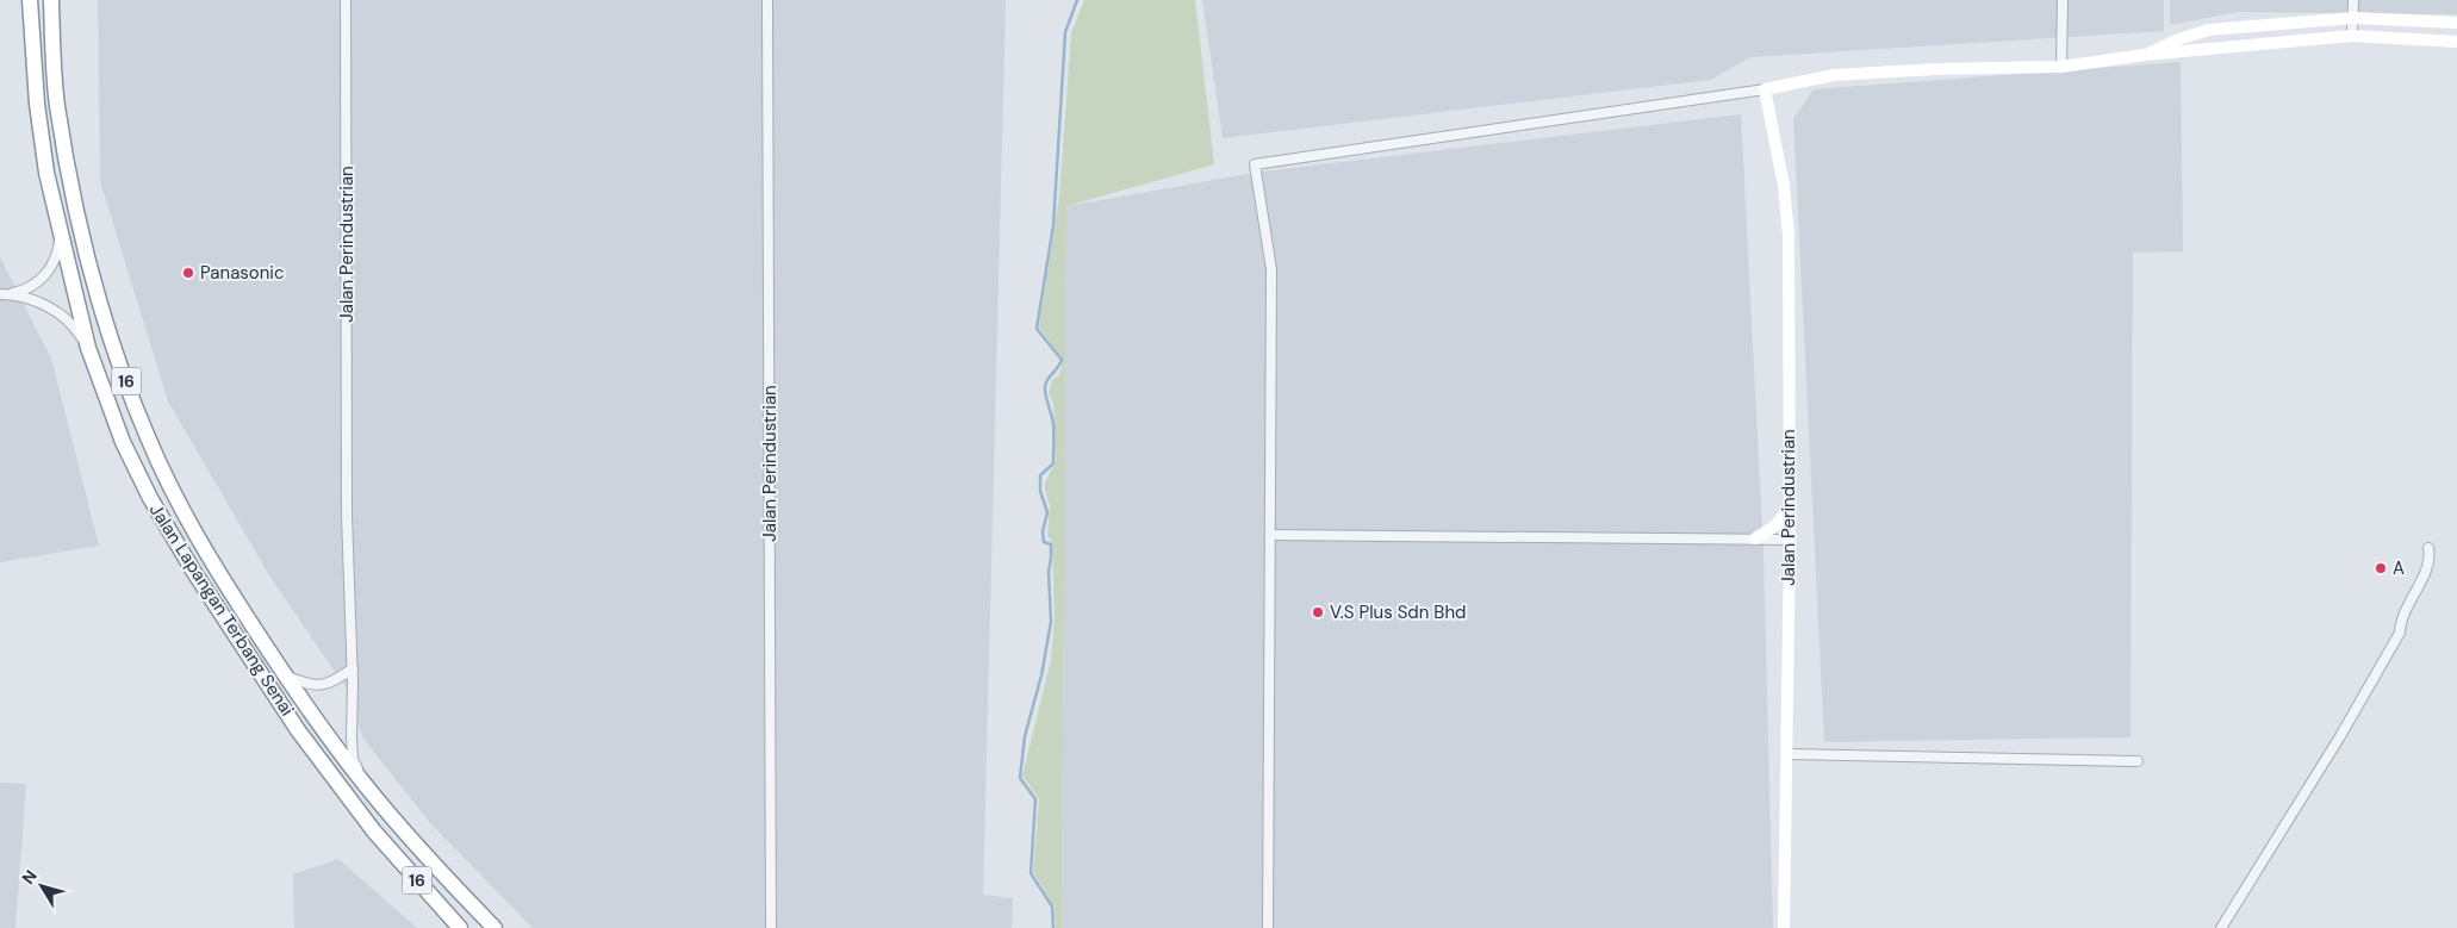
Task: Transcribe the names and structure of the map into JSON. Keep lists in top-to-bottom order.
{
  "streets": {
    "highway": ["16", "Jalan Lapangan Terbang Senai"],
    "main road": ["Jalan Perindustrian"]
  },
  "crossings": [
    ["Jalan Perindustrian", "Jalan Lapangan Terbang Senai"]
  ],
  "places": ["Panasonic", "A", "V.S Plus Sdn Bhd"],
  "north": "top left"
}
